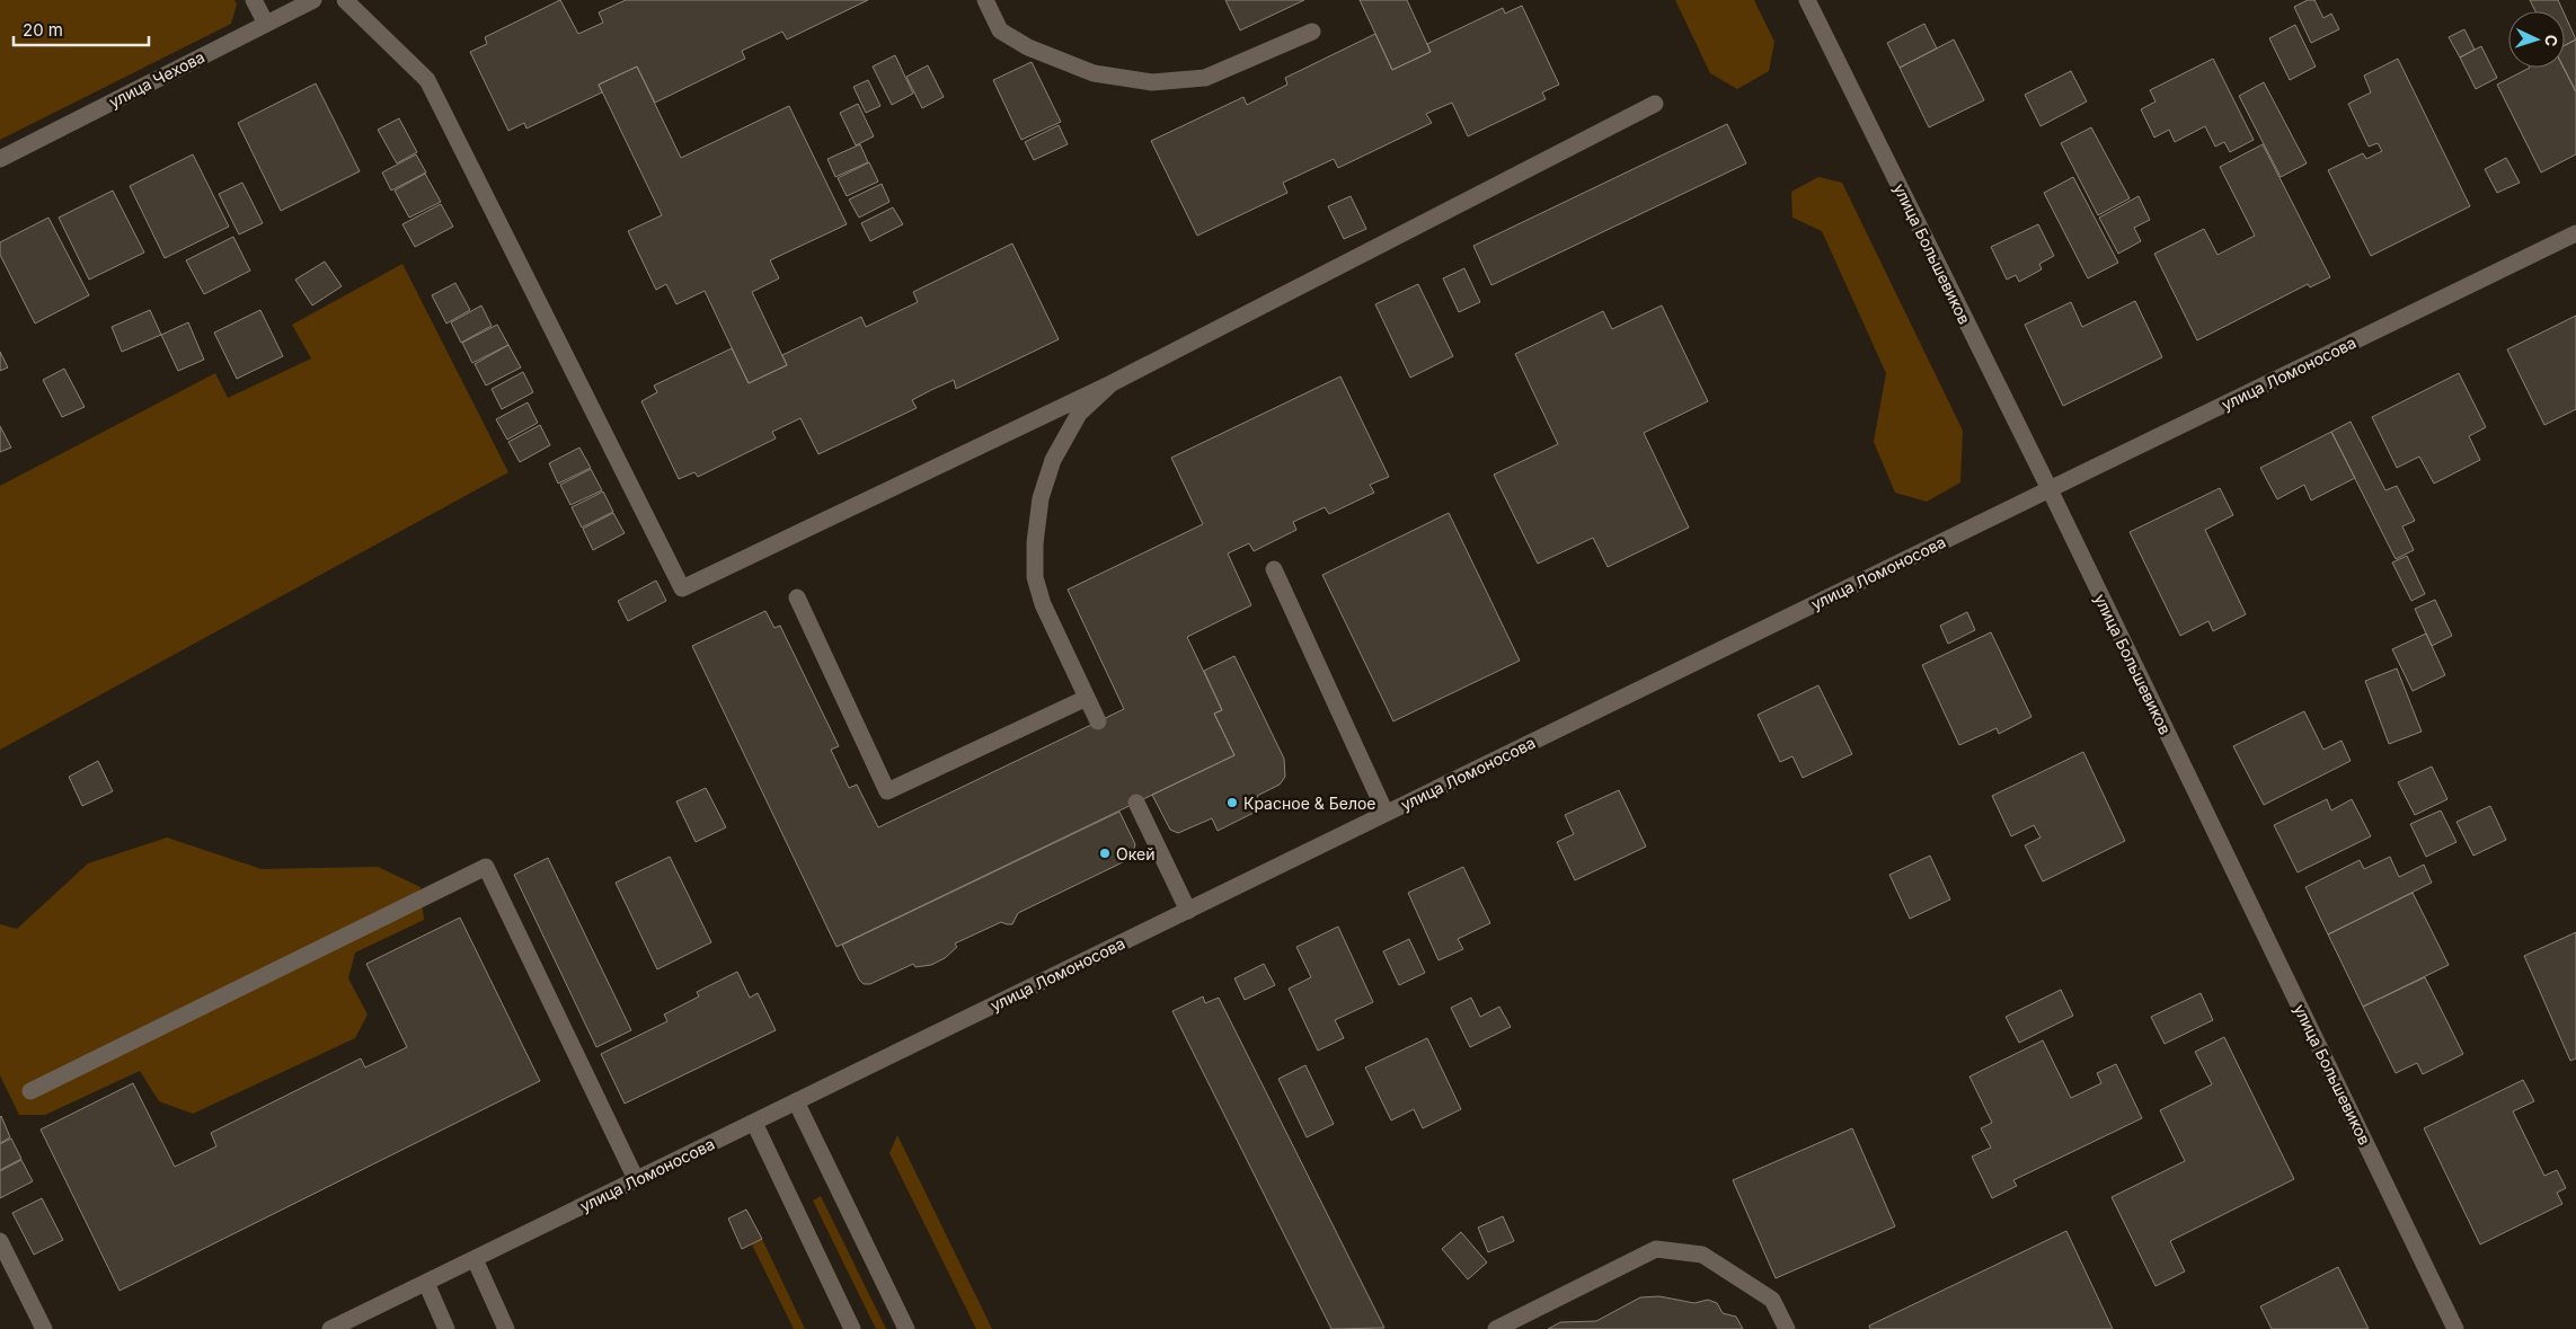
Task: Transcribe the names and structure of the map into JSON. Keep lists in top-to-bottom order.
{
  "streets": {
    "street": ["улица Чехова", "улица Большевиков", "улица Ломоносова"]
  },
  "crossings": [
    ["улица Большевиков", "улица Ломоносова"]
  ],
  "places": ["Красное & Белое", "Окей"],
  "scale_bar": "20 m",
  "north": "right"
}
